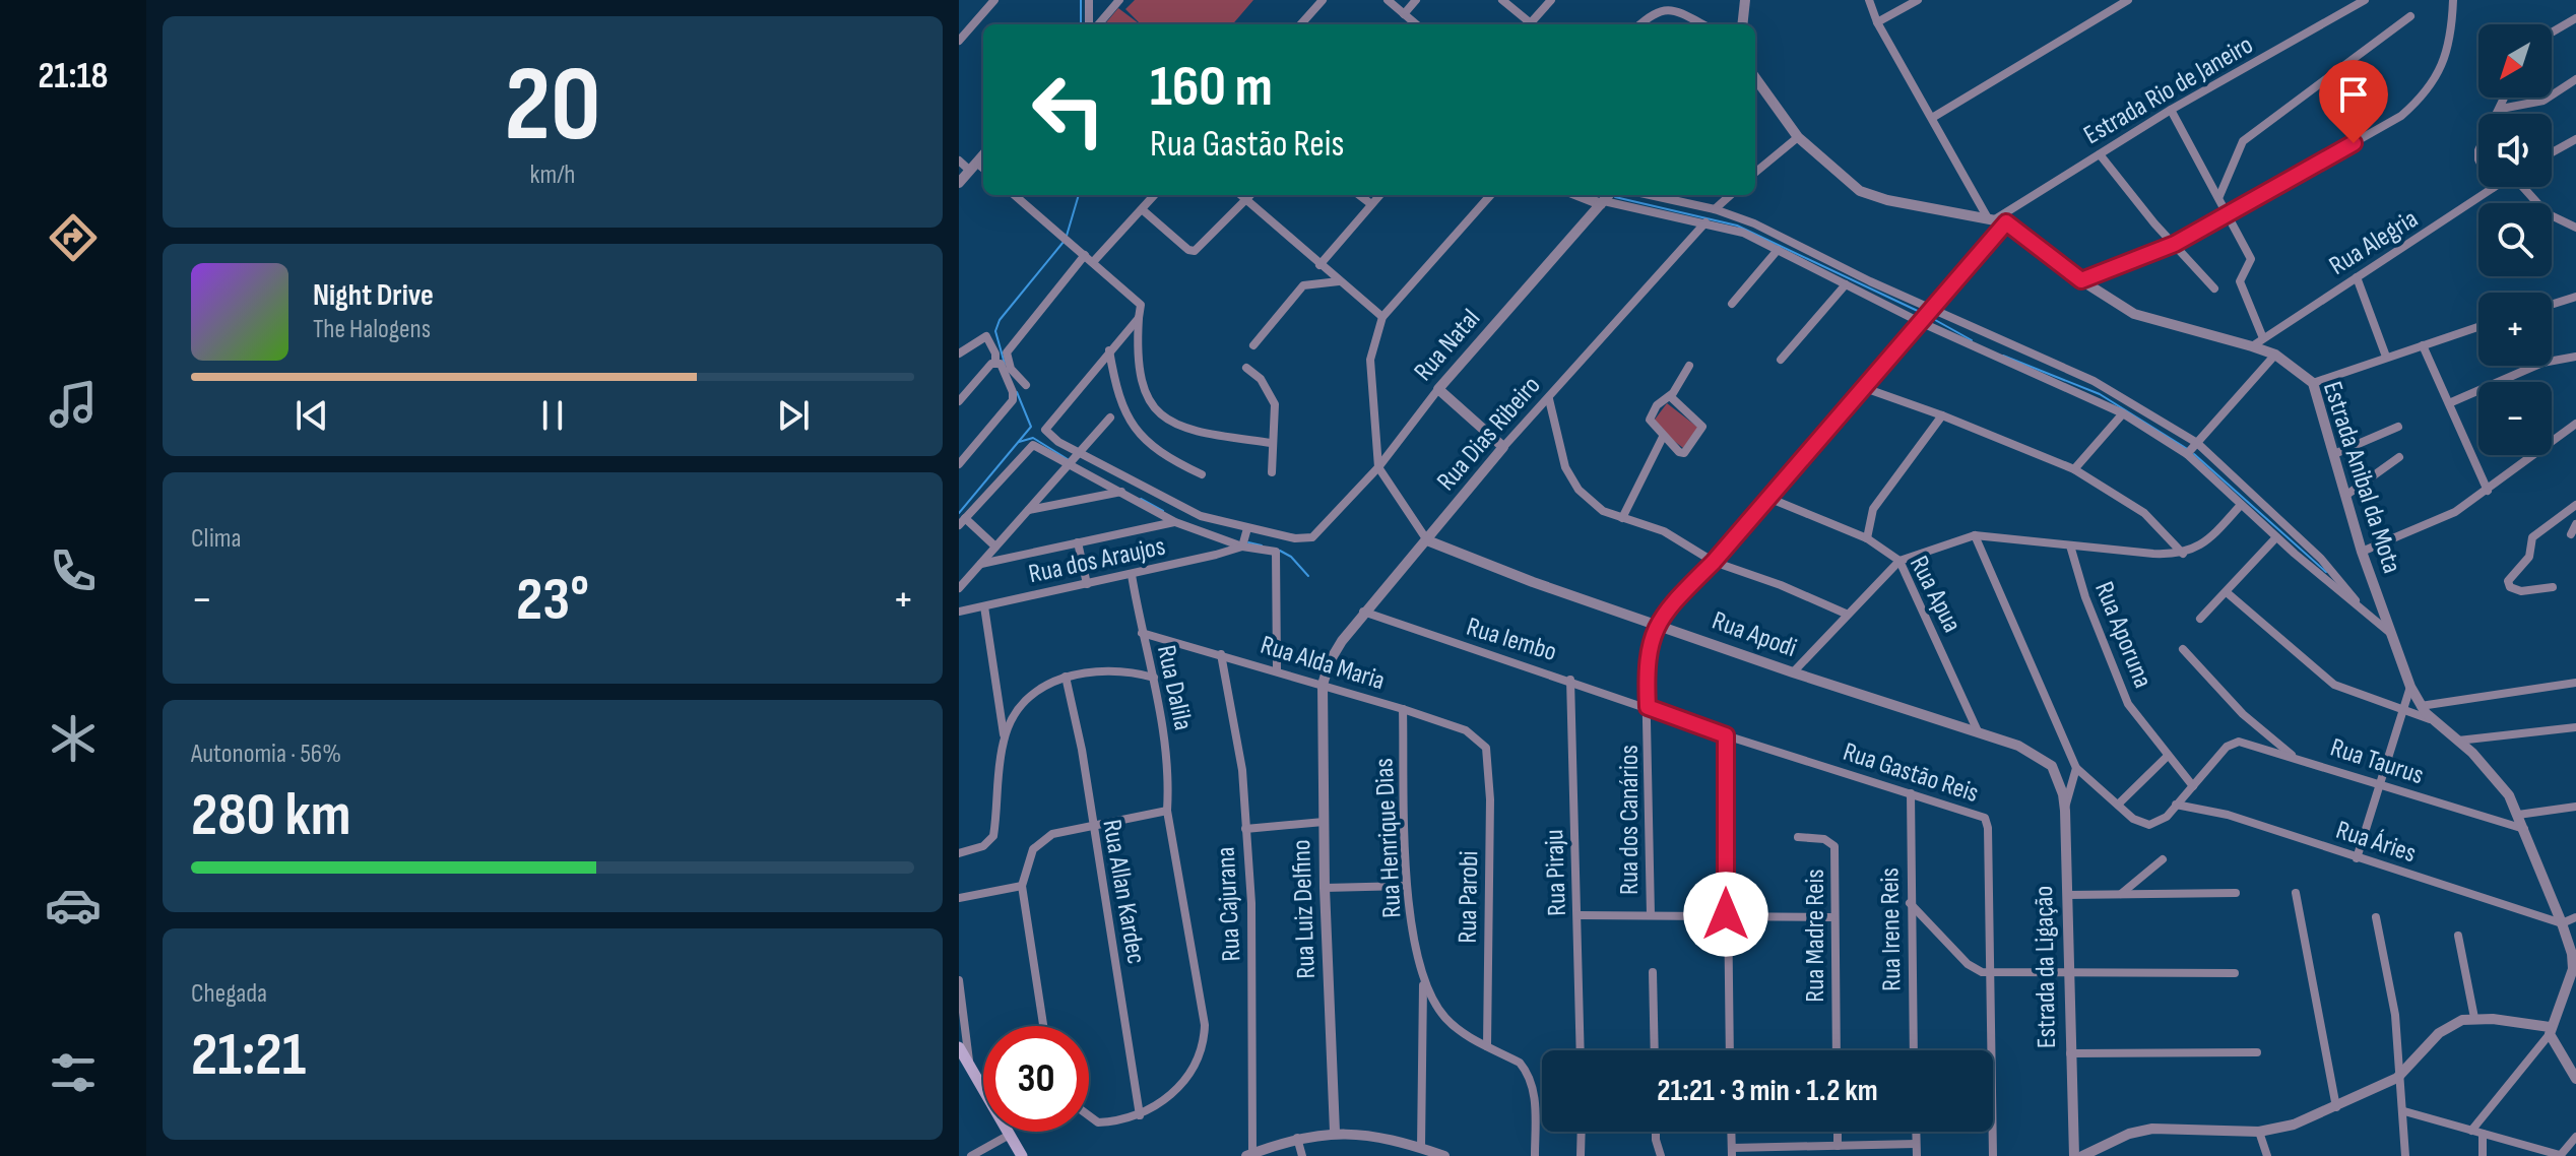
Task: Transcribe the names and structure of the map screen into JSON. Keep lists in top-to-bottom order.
{
  "streets": {
    "street": [
      "Estrada Rio de Janeiro",
      "Rua Alegria",
      "Rua Natal",
      "Rua Dias Ribeiro",
      "Estrada Anibal da Mota",
      "Rua dos Araujos",
      "Rua Apua",
      "Rua Apodi",
      "Rua Aporuna",
      "Rua Iembo",
      "Rua Alda Maria",
      "Rua Dalila",
      "Rua Taurus",
      "Rua Gastão Reis",
      "Rua dos Canários",
      "Rua Henrique Dias",
      "Rua Áries",
      "Rua Piraju",
      "Rua Allan Kardec",
      "Rua Parobi",
      "Rua Cajurana",
      "Rua Luiz Delfino",
      "Rua Irene Reis",
      "Rua Madre Reis",
      "Estrada da Ligação"
    ]
  },
  "crossings": [
    ["Estrada Rio de Janeiro", "Estrada Anibal da Mota"],
    ["Estrada Rio de Janeiro", "Rua dos Canários"],
    ["Rua Alegria", "Estrada Anibal da Mota"],
    ["Rua Dias Ribeiro", "Rua Apodi"],
    ["Rua Dias Ribeiro", "Rua Iembo"],
    ["Rua Dias Ribeiro", "Rua Alda Maria"],
    ["Rua Dias Ribeiro", "Rua Luiz Delfino"],
    ["Estrada Anibal da Mota", "Rua Taurus"],
    ["Estrada Anibal da Mota", "Rua dos Canários"],
    ["Estrada Anibal da Mota", "Rua Áries"],
    ["Rua dos Araujos", "Rua Dalila"],
    ["Rua Apua", "Rua Apodi"],
    ["Rua Apua", "Rua Aporuna"],
    ["Rua Apua", "Rua dos Canários"],
    ["Rua Apodi", "Rua dos Canários"],
    ["Rua Apodi", "Estrada da Ligação"],
    ["Rua Iembo", "Rua Gastão Reis"],
    ["Rua Iembo", "Rua dos Canários"],
    ["Rua Iembo", "Rua Piraju"],
    ["Rua Alda Maria", "Rua Dalila"],
    ["Rua Alda Maria", "Rua Henrique Dias"],
    ["Rua Alda Maria", "Rua Parobi"],
    ["Rua Alda Maria", "Rua Cajurana"],
    ["Rua Alda Maria", "Rua Luiz Delfino"],
    ["Rua Dalila", "Rua Allan Kardec"],
    ["Rua Gastão Reis", "Rua dos Canários"],
    ["Rua Gastão Reis", "Rua Irene Reis"],
    ["Rua Henrique Dias", "Rua Parobi"]
  ],
  "north": "bottom left",
  "page": {
    "tabs": "21:18",
    "tile": [
      ["20", "km/h"],
      "Clima",
      ["Autonomia · 56%", "280 km"],
      ["Chegada", "21:21"]
    ],
    "map_buttons": ["+", "−"],
    "turn": ["160 m", "Rua Gastão Reis"],
    "song": ["Night Drive", "The Halogens"],
    "heat": ["−", "23°", "+"],
    "limit": "30",
    "trip": "21:21 · 3 min · 1.2 km"
  }
}
